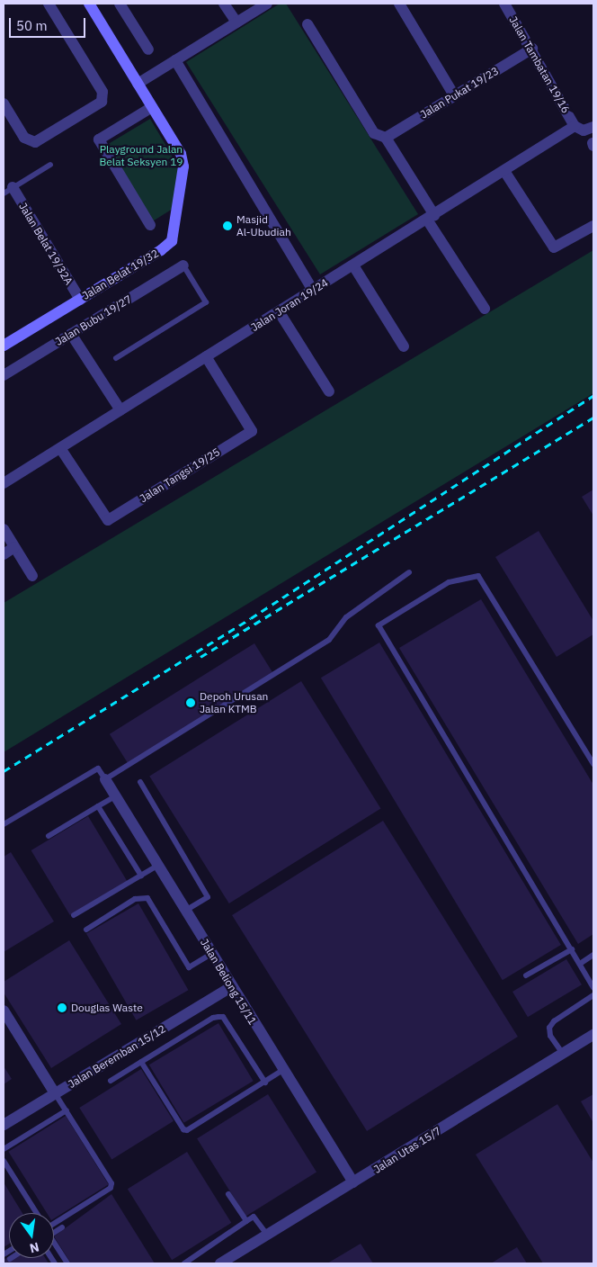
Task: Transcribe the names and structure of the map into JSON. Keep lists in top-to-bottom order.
{
  "streets": {
    "street": [
      "Jalan Tambatan 19/16",
      "Jalan Pukat 19/23",
      "Jalan Belat 19/32A",
      "Jalan Belat 19/32",
      "Jalan Joran 19/24",
      "Jalan Bubu 19/27",
      "Jalan Tangsi 19/25",
      "Jalan Beliong 15/11",
      "Jalan Beremban 15/12",
      "Jalan Utas 15/7"
    ]
  },
  "crossings": [
    ["Jalan Tambatan 19/16", "Jalan Pukat 19/23"],
    ["Jalan Tambatan 19/16", "Jalan Joran 19/24"],
    ["Jalan Belat 19/32A", "Jalan Belat 19/32"],
    ["Jalan Joran 19/24", "Jalan Tangsi 19/25"],
    ["Jalan Beliong 15/11", "Jalan Beremban 15/12"],
    ["Jalan Beliong 15/11", "Jalan Utas 15/7"]
  ],
  "parks": ["Playground Jalan Belat Seksyen 19"],
  "places": ["Masjid Al-Ubudiah", "Depoh Urusan Jalan KTMB", "Douglas Waste"],
  "scale_bar": "50 m",
  "north": "bottom"
}
